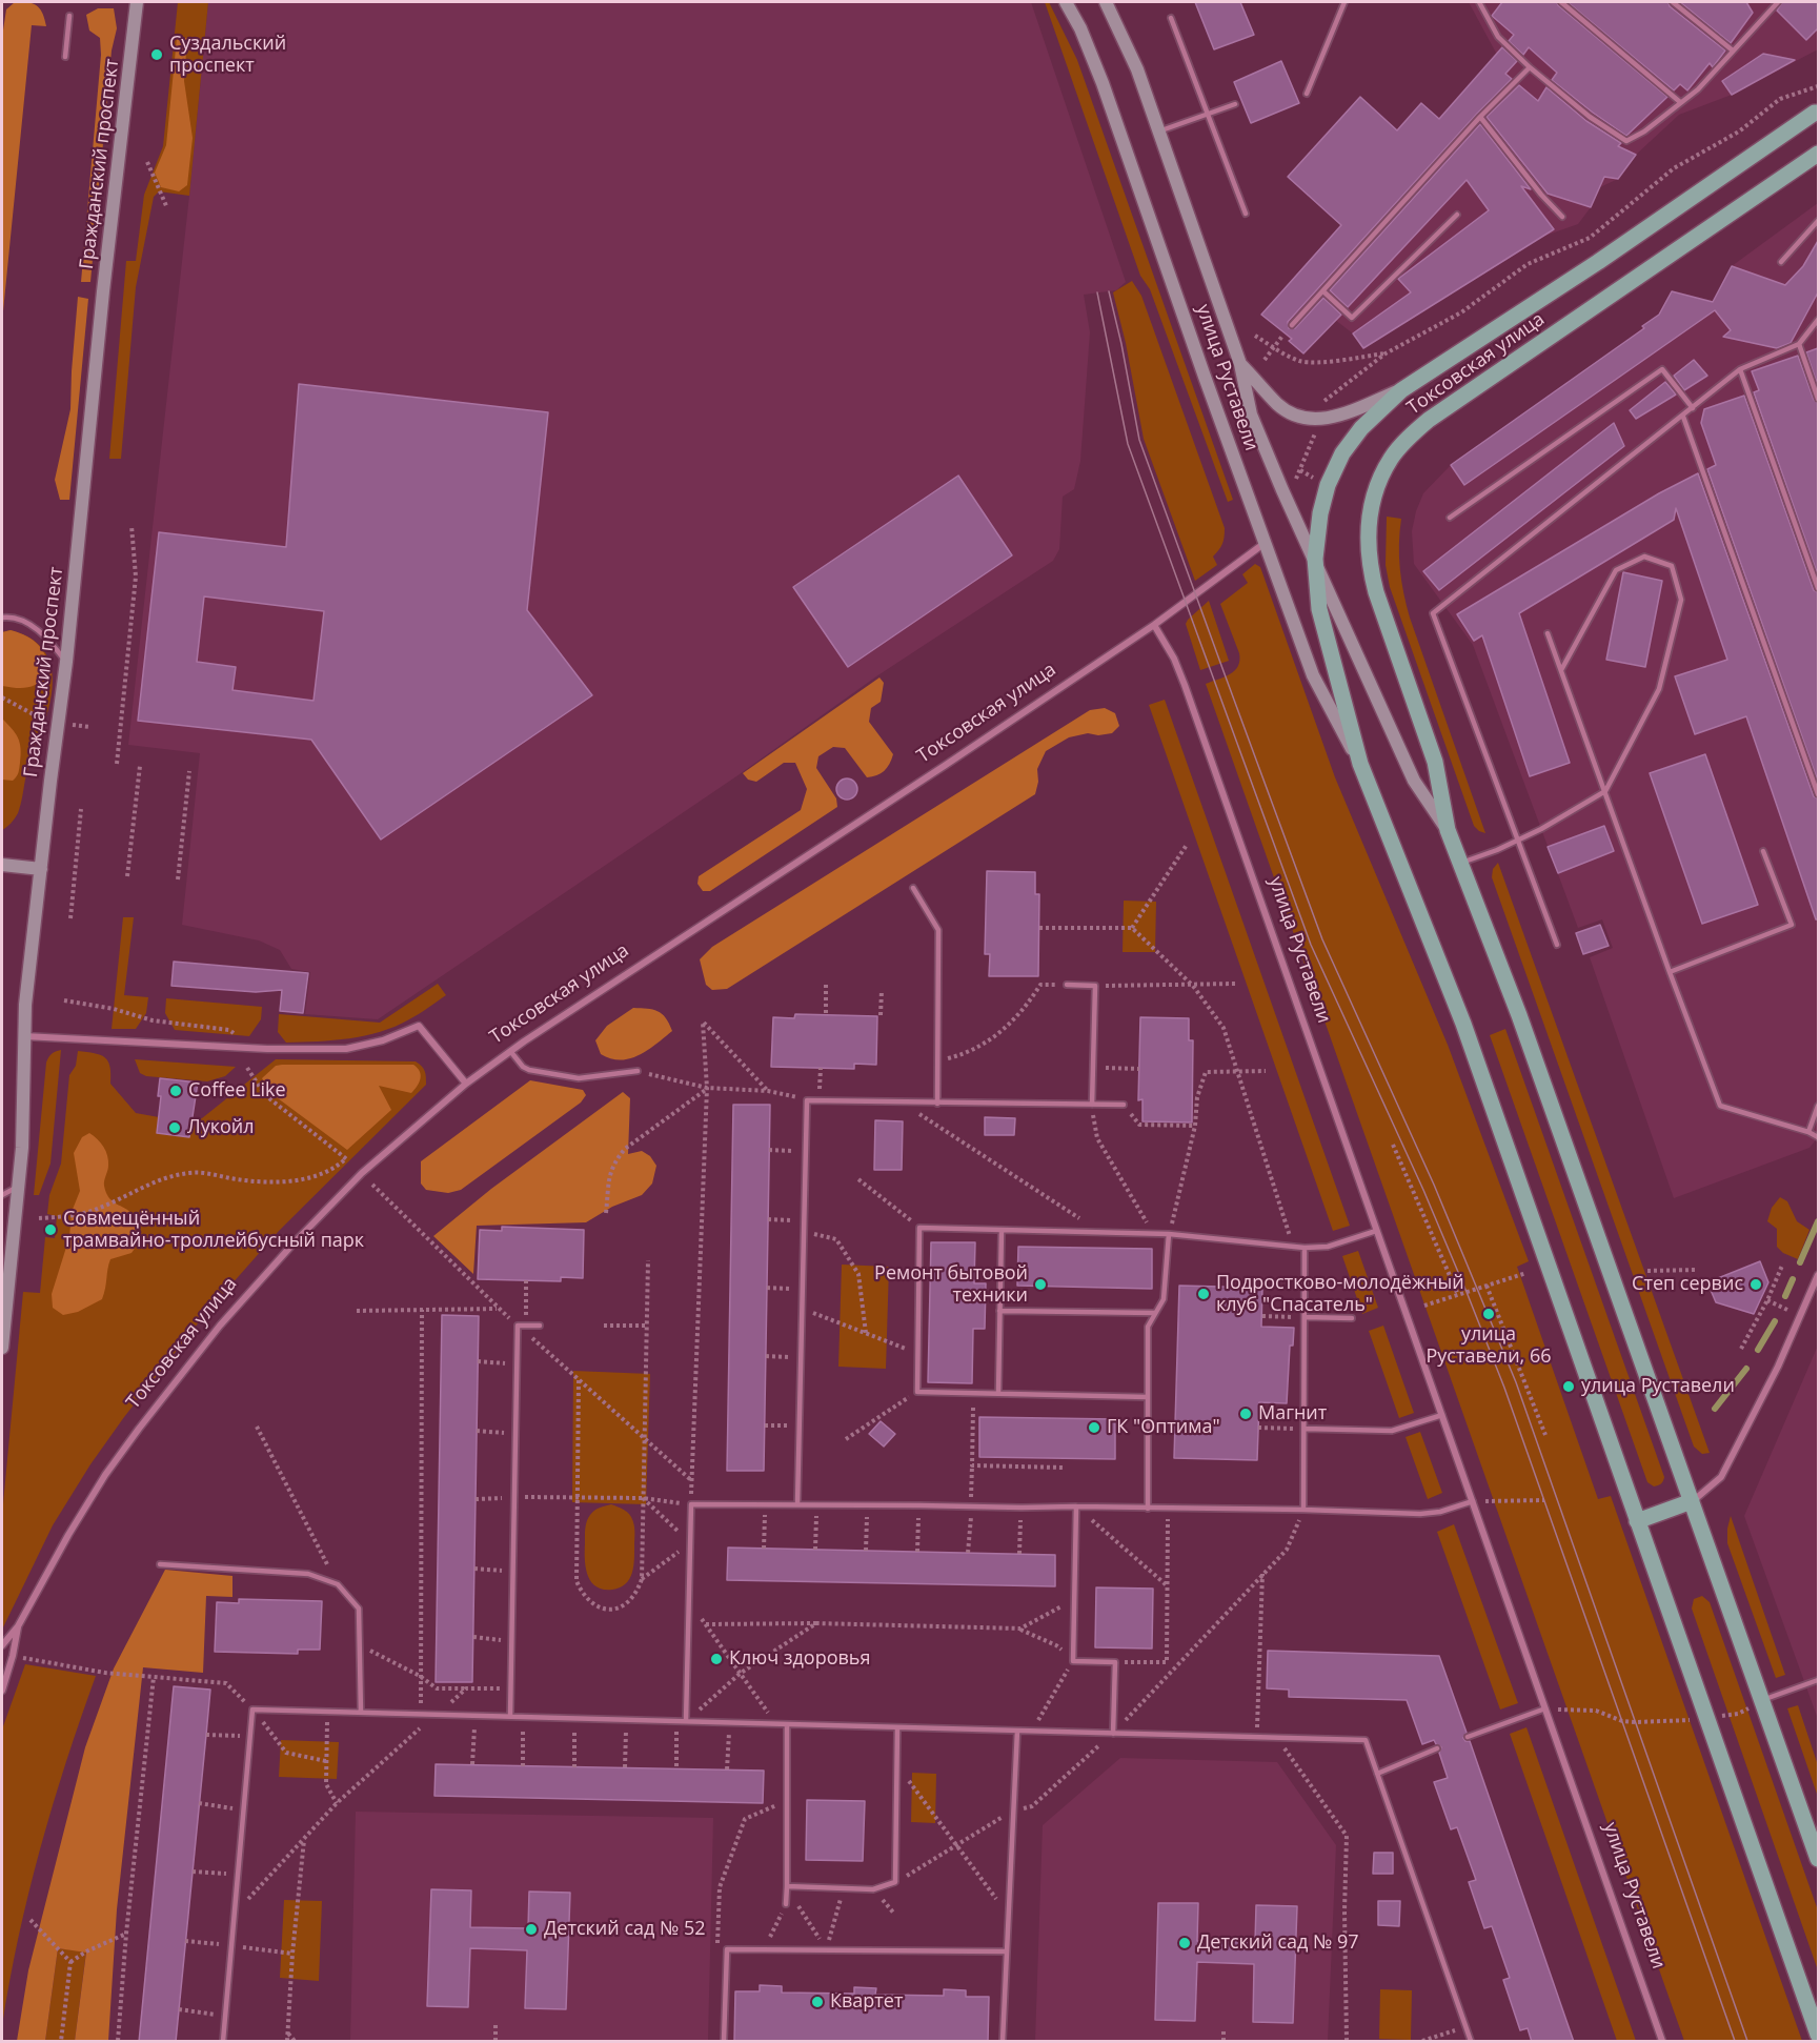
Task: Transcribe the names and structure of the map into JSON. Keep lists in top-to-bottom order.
{
  "streets": {
    "main road": ["Гражданский проспект", "Токсовская улица", "улица Руставели"]
  },
  "crossings": [
    ["Токсовская улица", "улица Руставели"]
  ],
  "places": [
    "Суздальский проспект",
    "Coffee Like",
    "Лукойл",
    "Совмещённый трамвайно-троллейбусный парк",
    "Ремонт бытовой техники",
    "Степ сервис",
    "Подростково-молодёжный клуб \"Спасатель\"",
    "улица Руставели, 66",
    "улица Руставели",
    "Магнит",
    "ГК \"Оптима\"",
    "Ключ здоровья",
    "Детский сад № 52",
    "Детский сад № 97",
    "Квартет"
  ]
}
